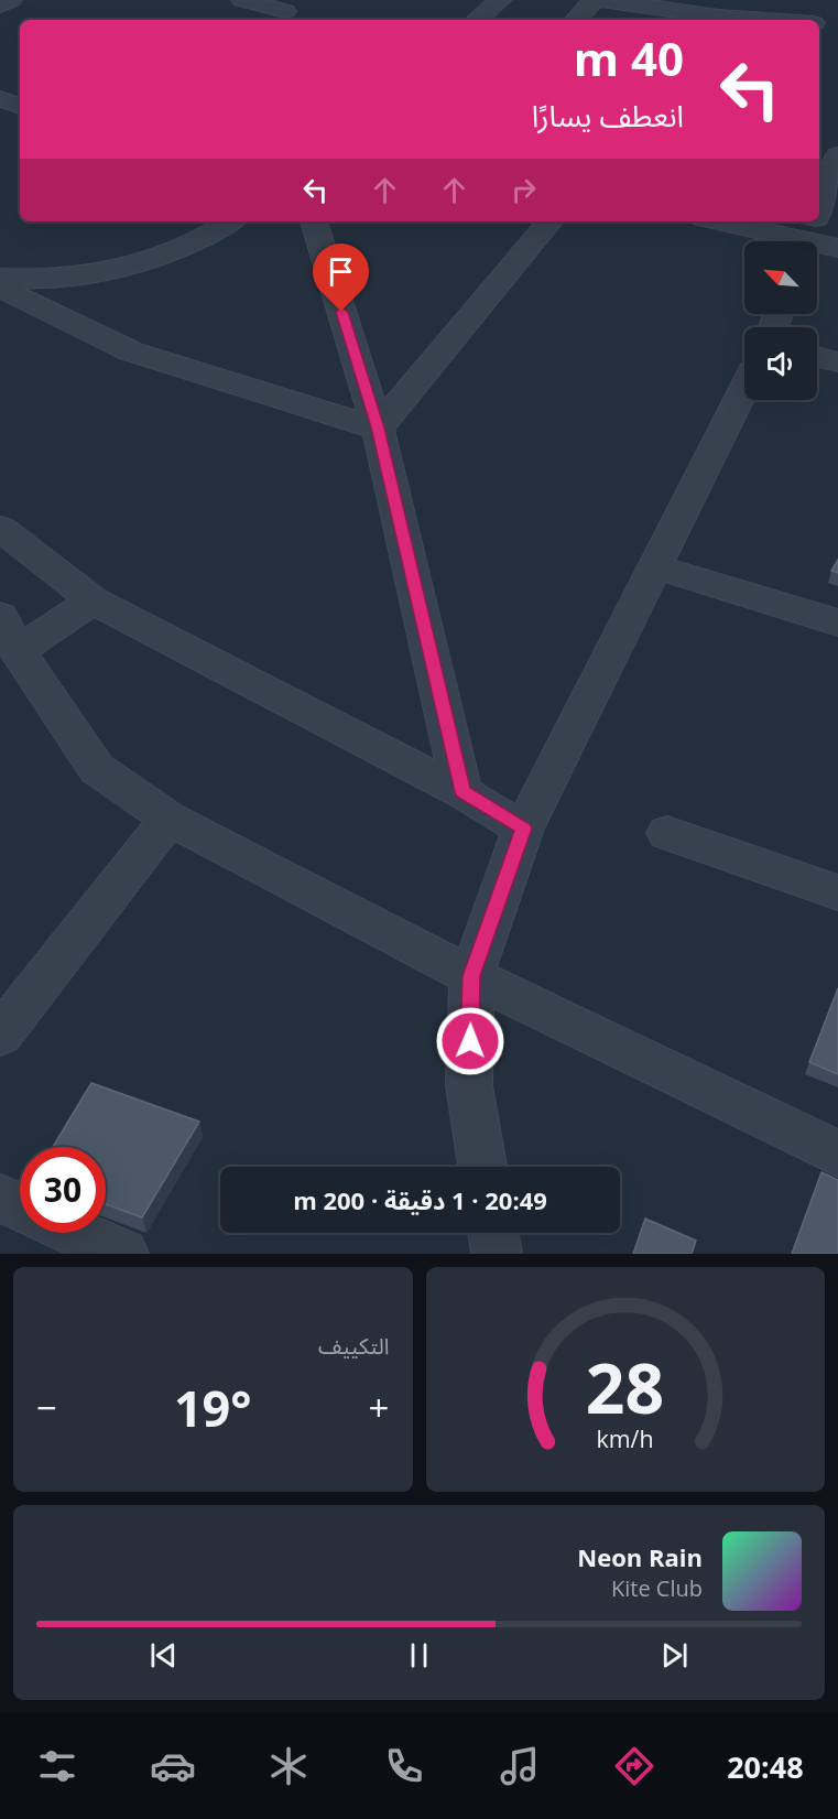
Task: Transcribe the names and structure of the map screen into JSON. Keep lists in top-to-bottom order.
{
  "north": "top left",
  "page": {
    "turn": ["40 m", "انعطف يسارًا"],
    "limit": "30",
    "trip": "20:49 · 1 دقيقة · 200 m",
    "tile": "التكييف",
    "heat": ["−", "19°", "+"],
    "song": ["Neon Rain", "Kite Club"],
    "tabs": "20:48",
    "gauge": ["28", "km/h"]
  }
}
